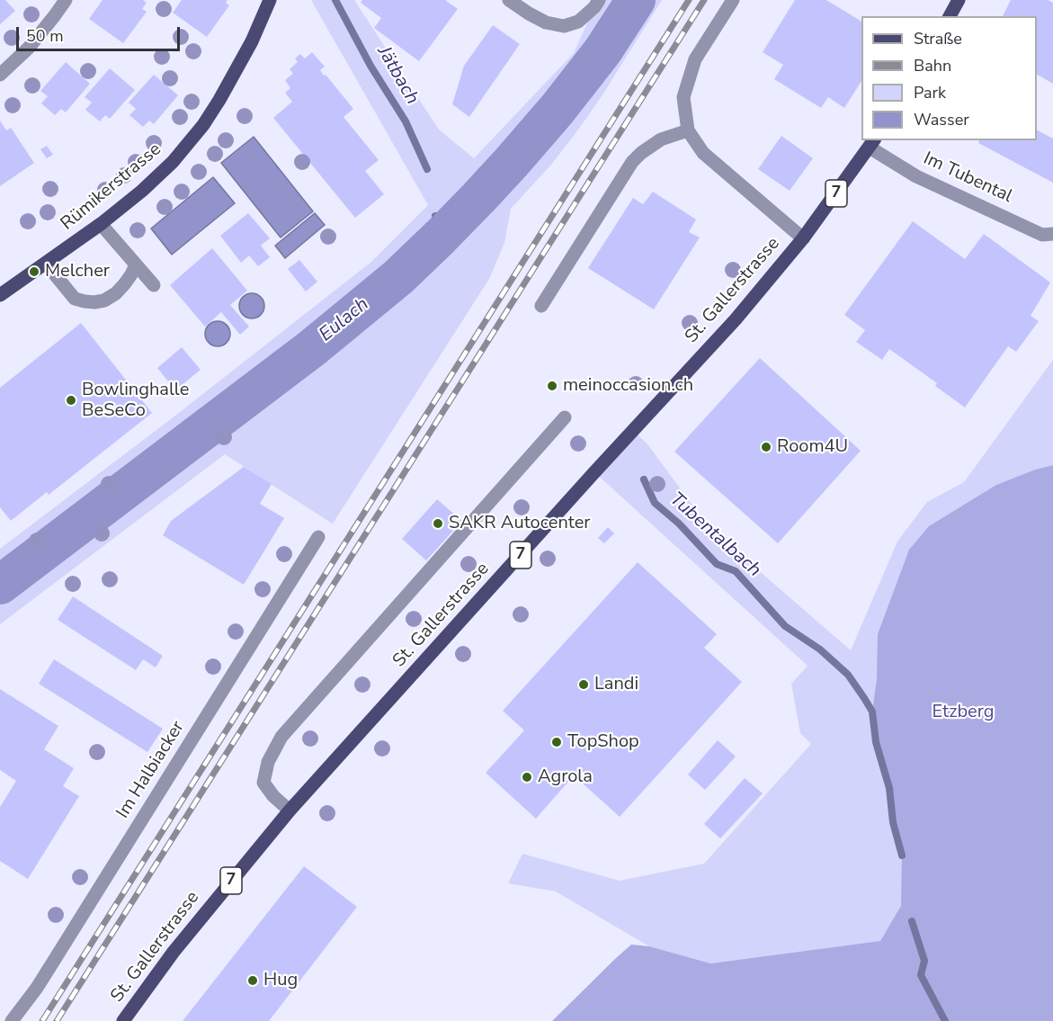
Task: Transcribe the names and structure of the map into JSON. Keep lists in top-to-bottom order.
{
  "streets": {
    "main road": ["Rümikerstrasse", "7", "St. Gallerstrasse"],
    "street": ["Im Tubental", "Im Halbiacker"]
  },
  "crossings": [
    ["Im Tubental", "St. Gallerstrasse"]
  ],
  "water": ["Jätbach", "Eulach", "Tubentalbach"],
  "parks": ["Etzberg"],
  "places": [
    "Melcher",
    "meinoccasion.ch",
    "Bowlinghalle BeSeCo",
    "Room4U",
    "SAKR Autocenter",
    "Landi",
    "TopShop",
    "Agrola",
    "Hug"
  ],
  "legend": [
    "Straße",
    "Bahn",
    "Park",
    "Wasser"
  ],
  "scale_bar": "50 m"
}
